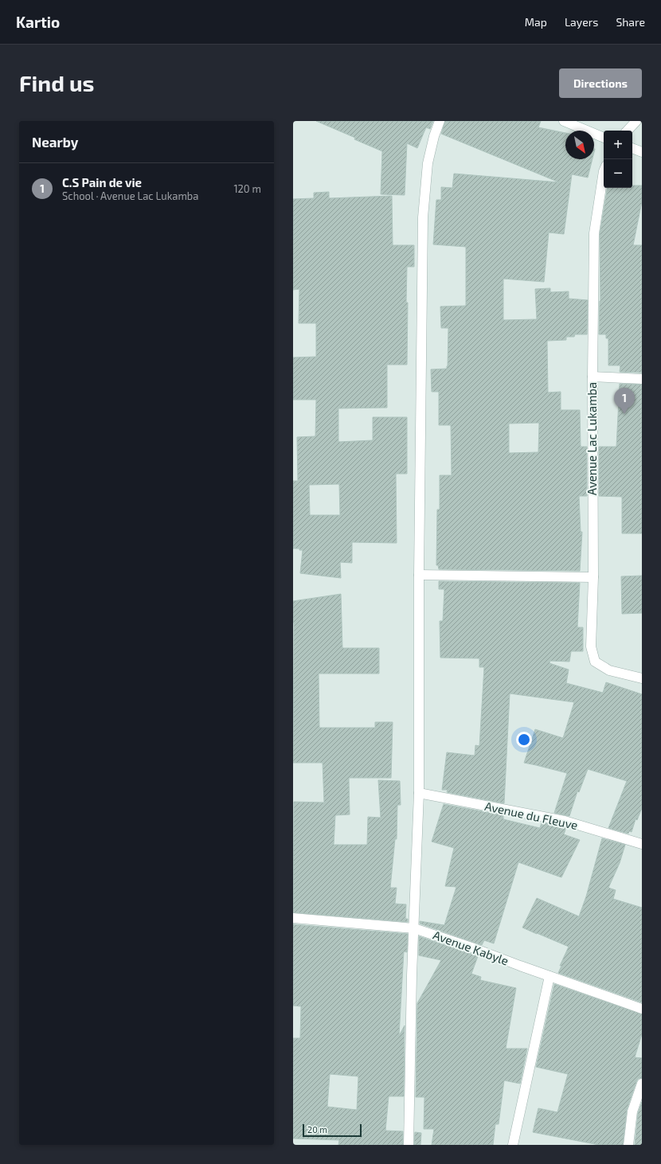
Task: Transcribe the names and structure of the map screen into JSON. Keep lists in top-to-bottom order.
{
  "streets": {
    "street": ["Avenue Lac Lukamba", "Avenue du Fleuve", "Avenue Kabyle"]
  },
  "scale_bar": "20 m",
  "north": "bottom right",
  "page": {
    "header": "Kartio",
    "nav": ["Map", "Layers", "Share"],
    "buttons": "Directions",
    "title": "Find us",
    "heading": "Nearby",
    "map_buttons": ["+", "−"],
    "list": [
      {
        "mark": "1",
        "name": "C.S Pain de vie",
        "note": "School · Avenue Lac Lukamba",
        "value": "120 m"
      }
    ],
    "pins": "1",
    "scale": "20 m"
  }
}
